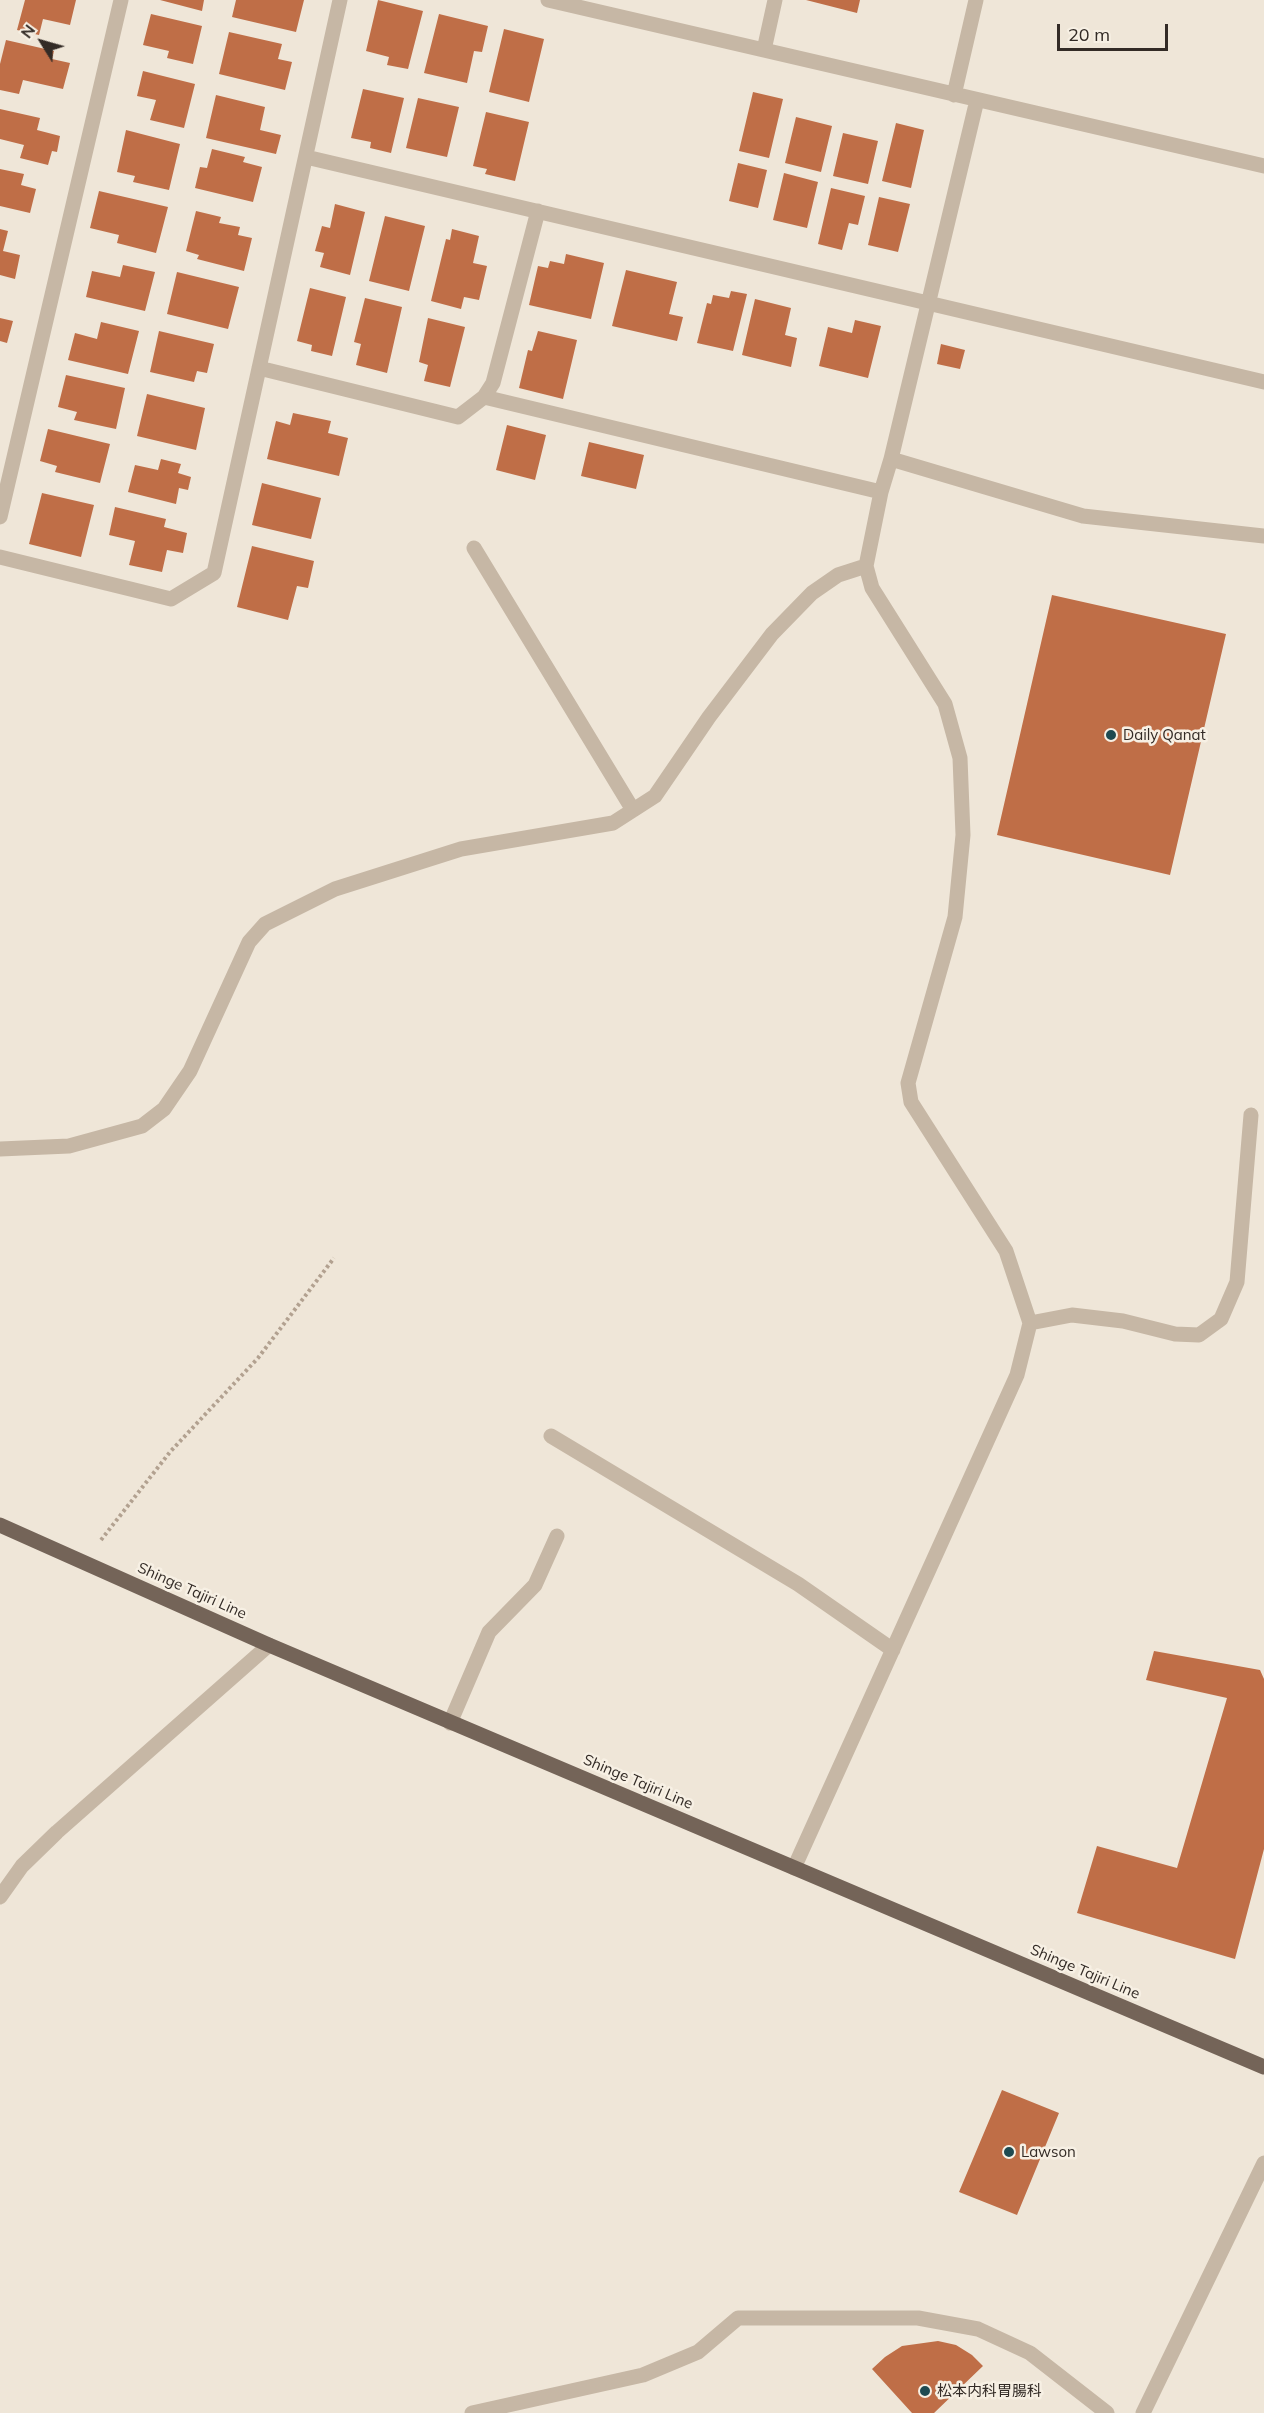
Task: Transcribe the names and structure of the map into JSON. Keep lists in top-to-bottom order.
{
  "streets": {
    "main road": ["Shinge Tajiri Line"]
  },
  "places": ["Daily Qanat", "Lawson", "松本内科胃腸科"],
  "scale_bar": "20 m",
  "north": "top left"
}
